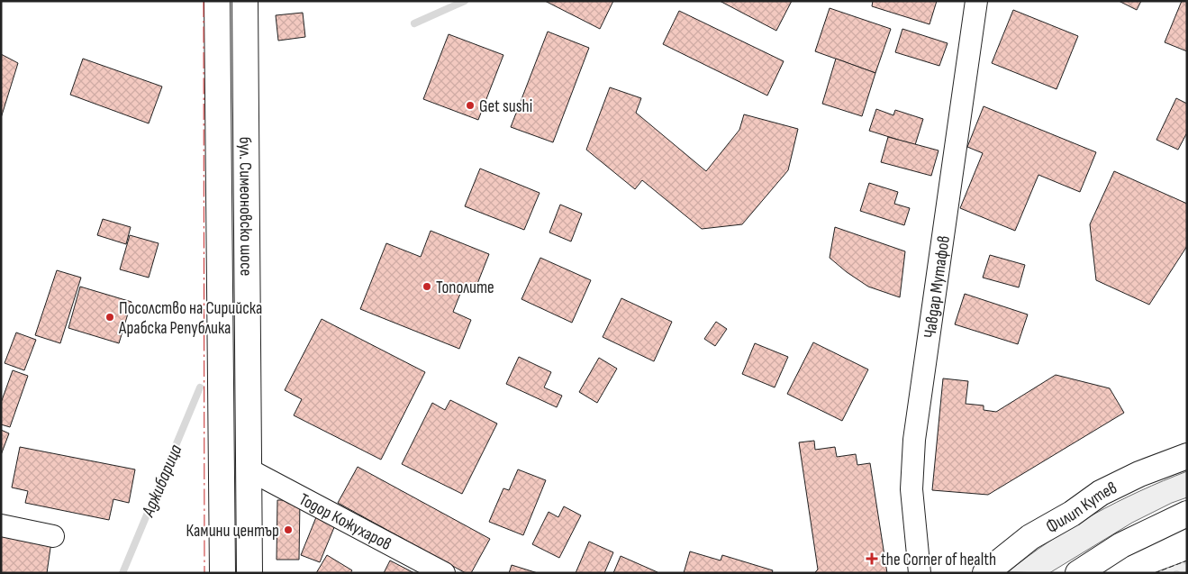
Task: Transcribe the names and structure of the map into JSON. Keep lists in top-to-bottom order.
{
  "streets": {
    "main road": ["бул. Симеоновско шосе", "Филип Кутев"],
    "street": ["Чавдар Мутафов", "Тодор Кожухаров"]
  },
  "crossings": [
    ["бул. Симеоновско шосе", "Тодор Кожухаров"]
  ],
  "water": ["Аджибарица"],
  "places": {
    "other": [
      "Get sushi",
      "Тополите",
      "Посолство на Сирийска Арабска Република",
      "Камини център"
    ],
    "health": ["the Corner of health"]
  }
}
